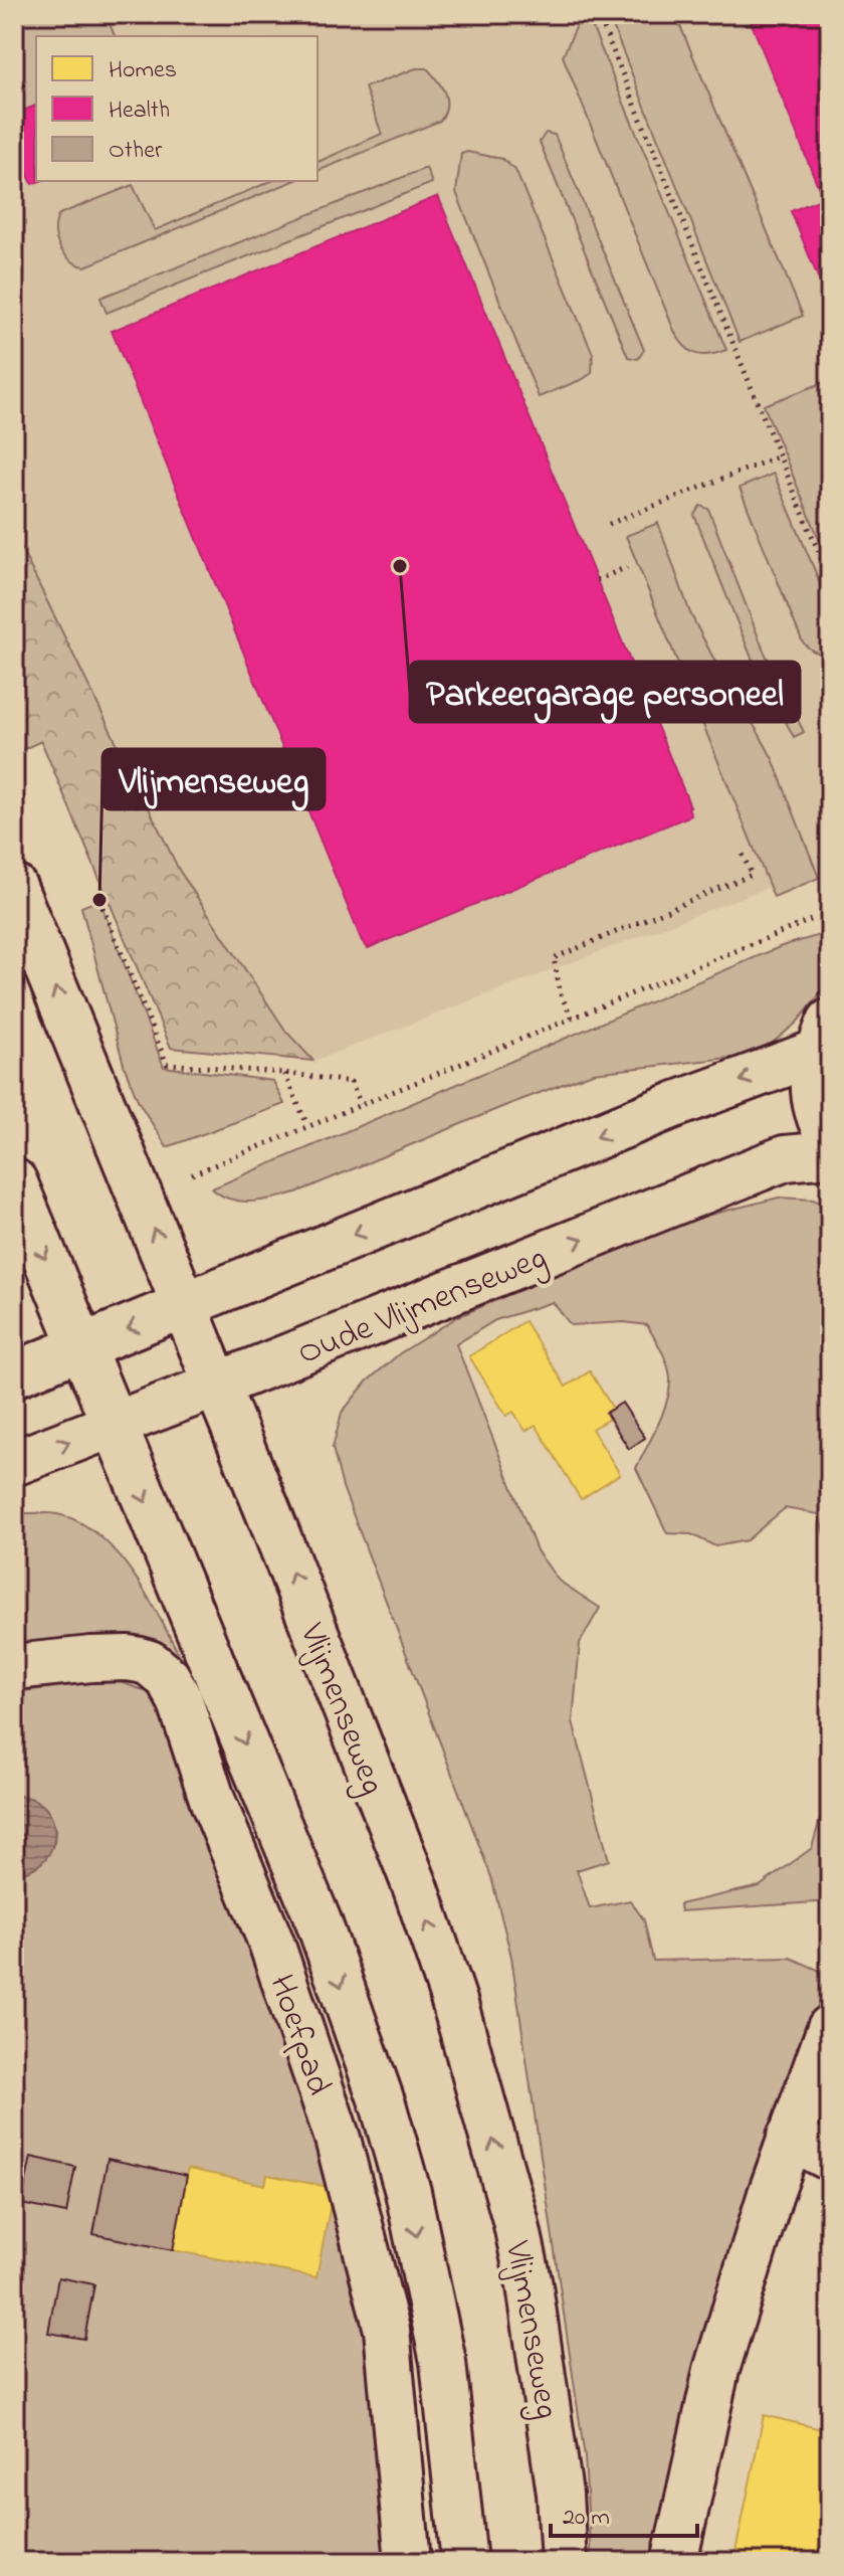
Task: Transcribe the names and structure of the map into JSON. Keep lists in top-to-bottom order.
{
  "streets": {
    "street": ["Oude Vlijmenseweg", "Vlijmenseweg", "Hoefpad"]
  },
  "crossings": [
    ["Oude Vlijmenseweg", "Vlijmenseweg"]
  ],
  "places": ["Parkeergarage personeel", "Vlijmenseweg"],
  "legend": ["Homes", "Health", "Other"],
  "scale_bar": "20 m"
}
